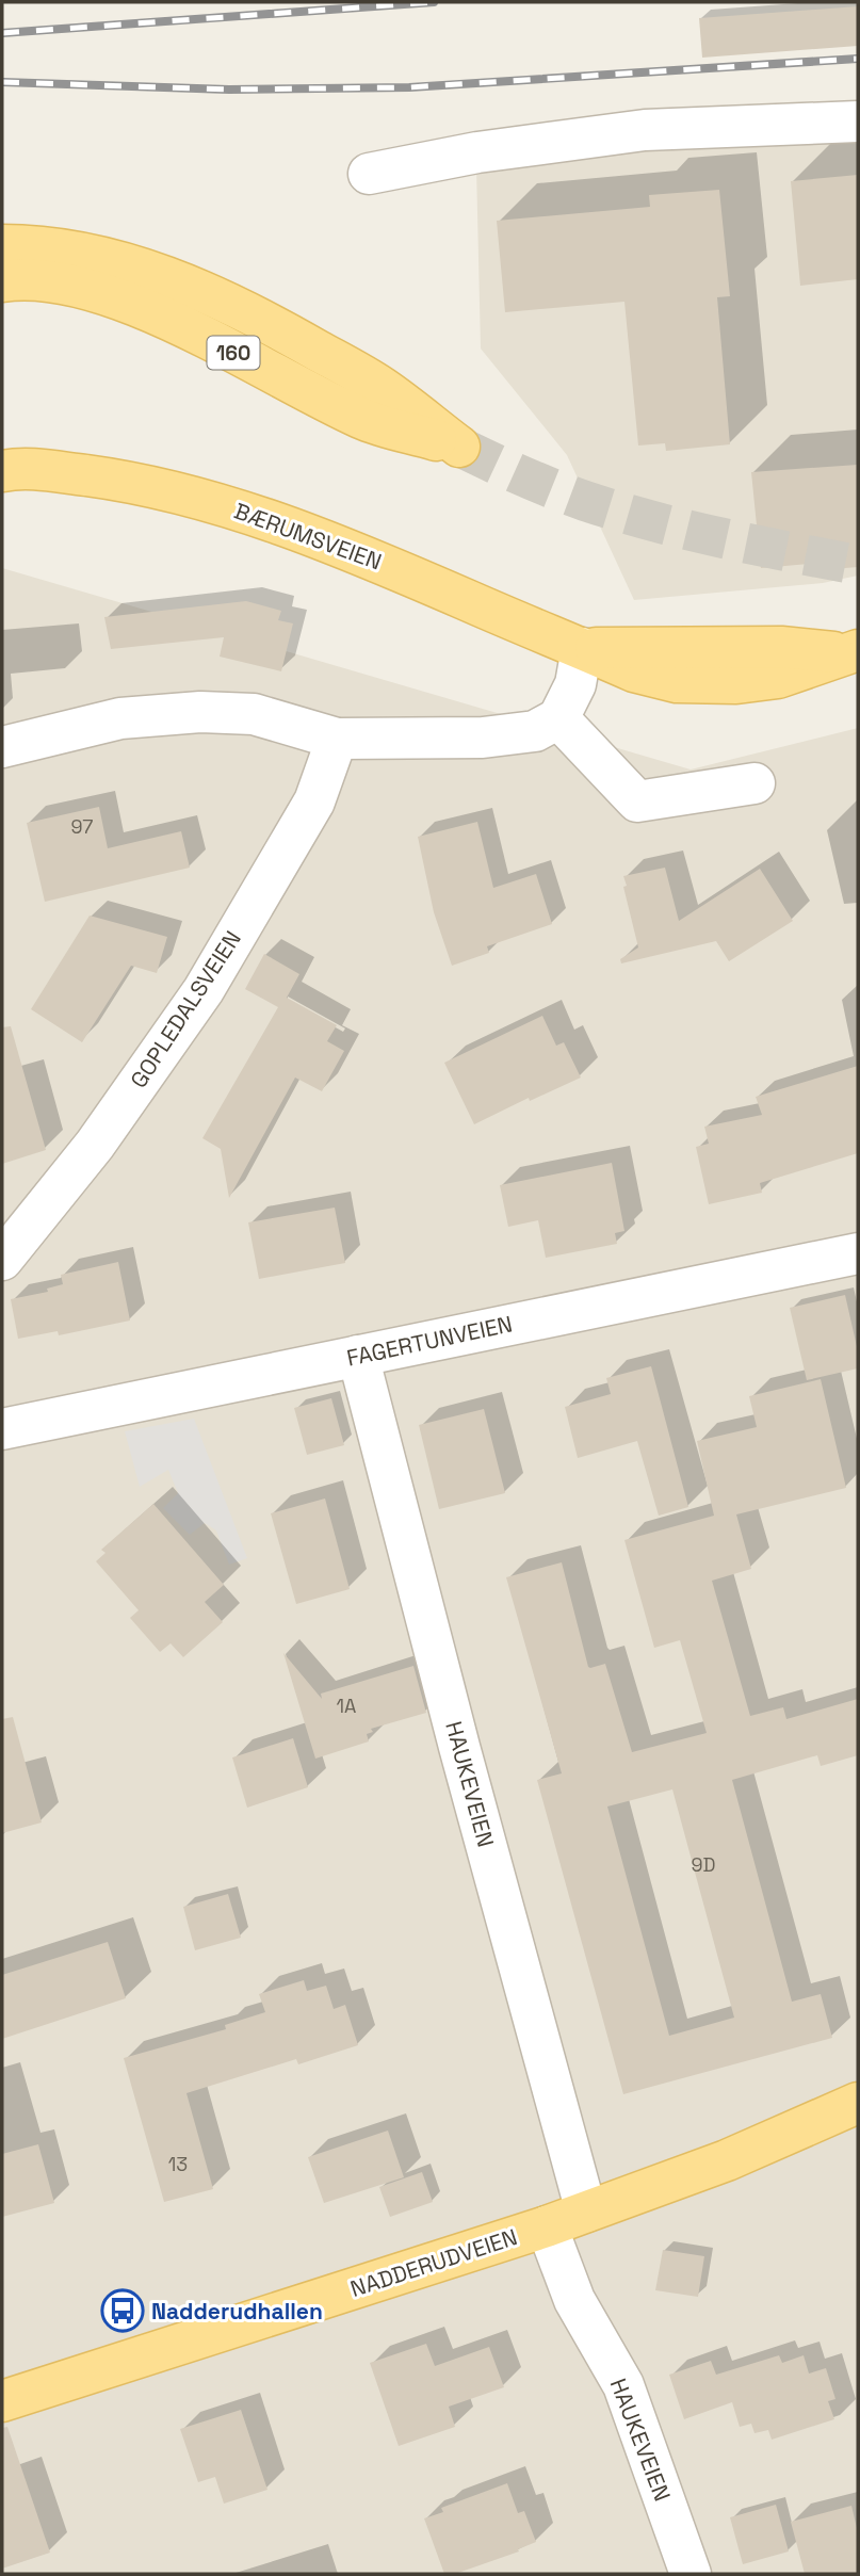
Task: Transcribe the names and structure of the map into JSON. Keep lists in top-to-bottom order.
{
  "streets": {
    "main road": ["160", "BÆRUMSVEIEN", "NADDERUDVEIEN"],
    "street": ["GOPLEDALSVEIEN", "FAGERTUNVEIEN", "HAUKEVEIEN"]
  },
  "crossings": [
    ["FAGERTUNVEIEN", "HAUKEVEIEN"],
    ["HAUKEVEIEN", "NADDERUDVEIEN"]
  ],
  "places": {
    "bus stop": ["Nadderudhallen"]
  },
  "house_numbers": [
    "97",
    "1A",
    "9D",
    "13"
  ]
}
